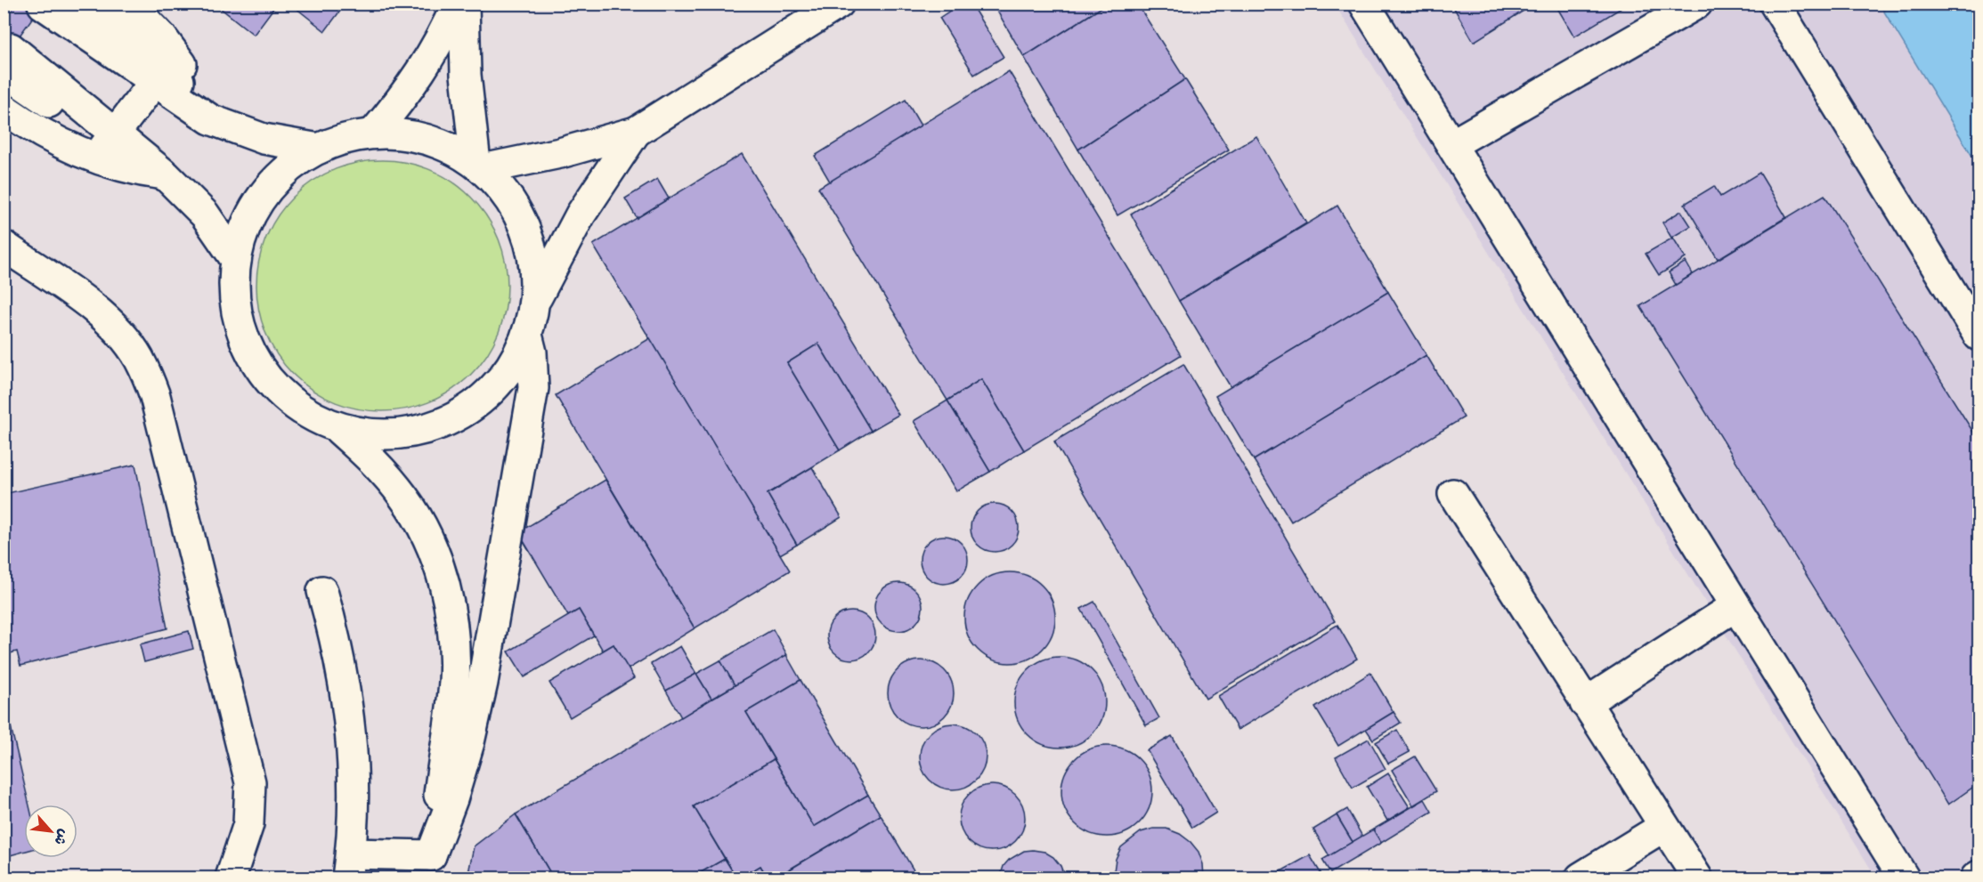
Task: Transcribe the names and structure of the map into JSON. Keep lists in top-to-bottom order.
{
  "north": "bottom right"
}
